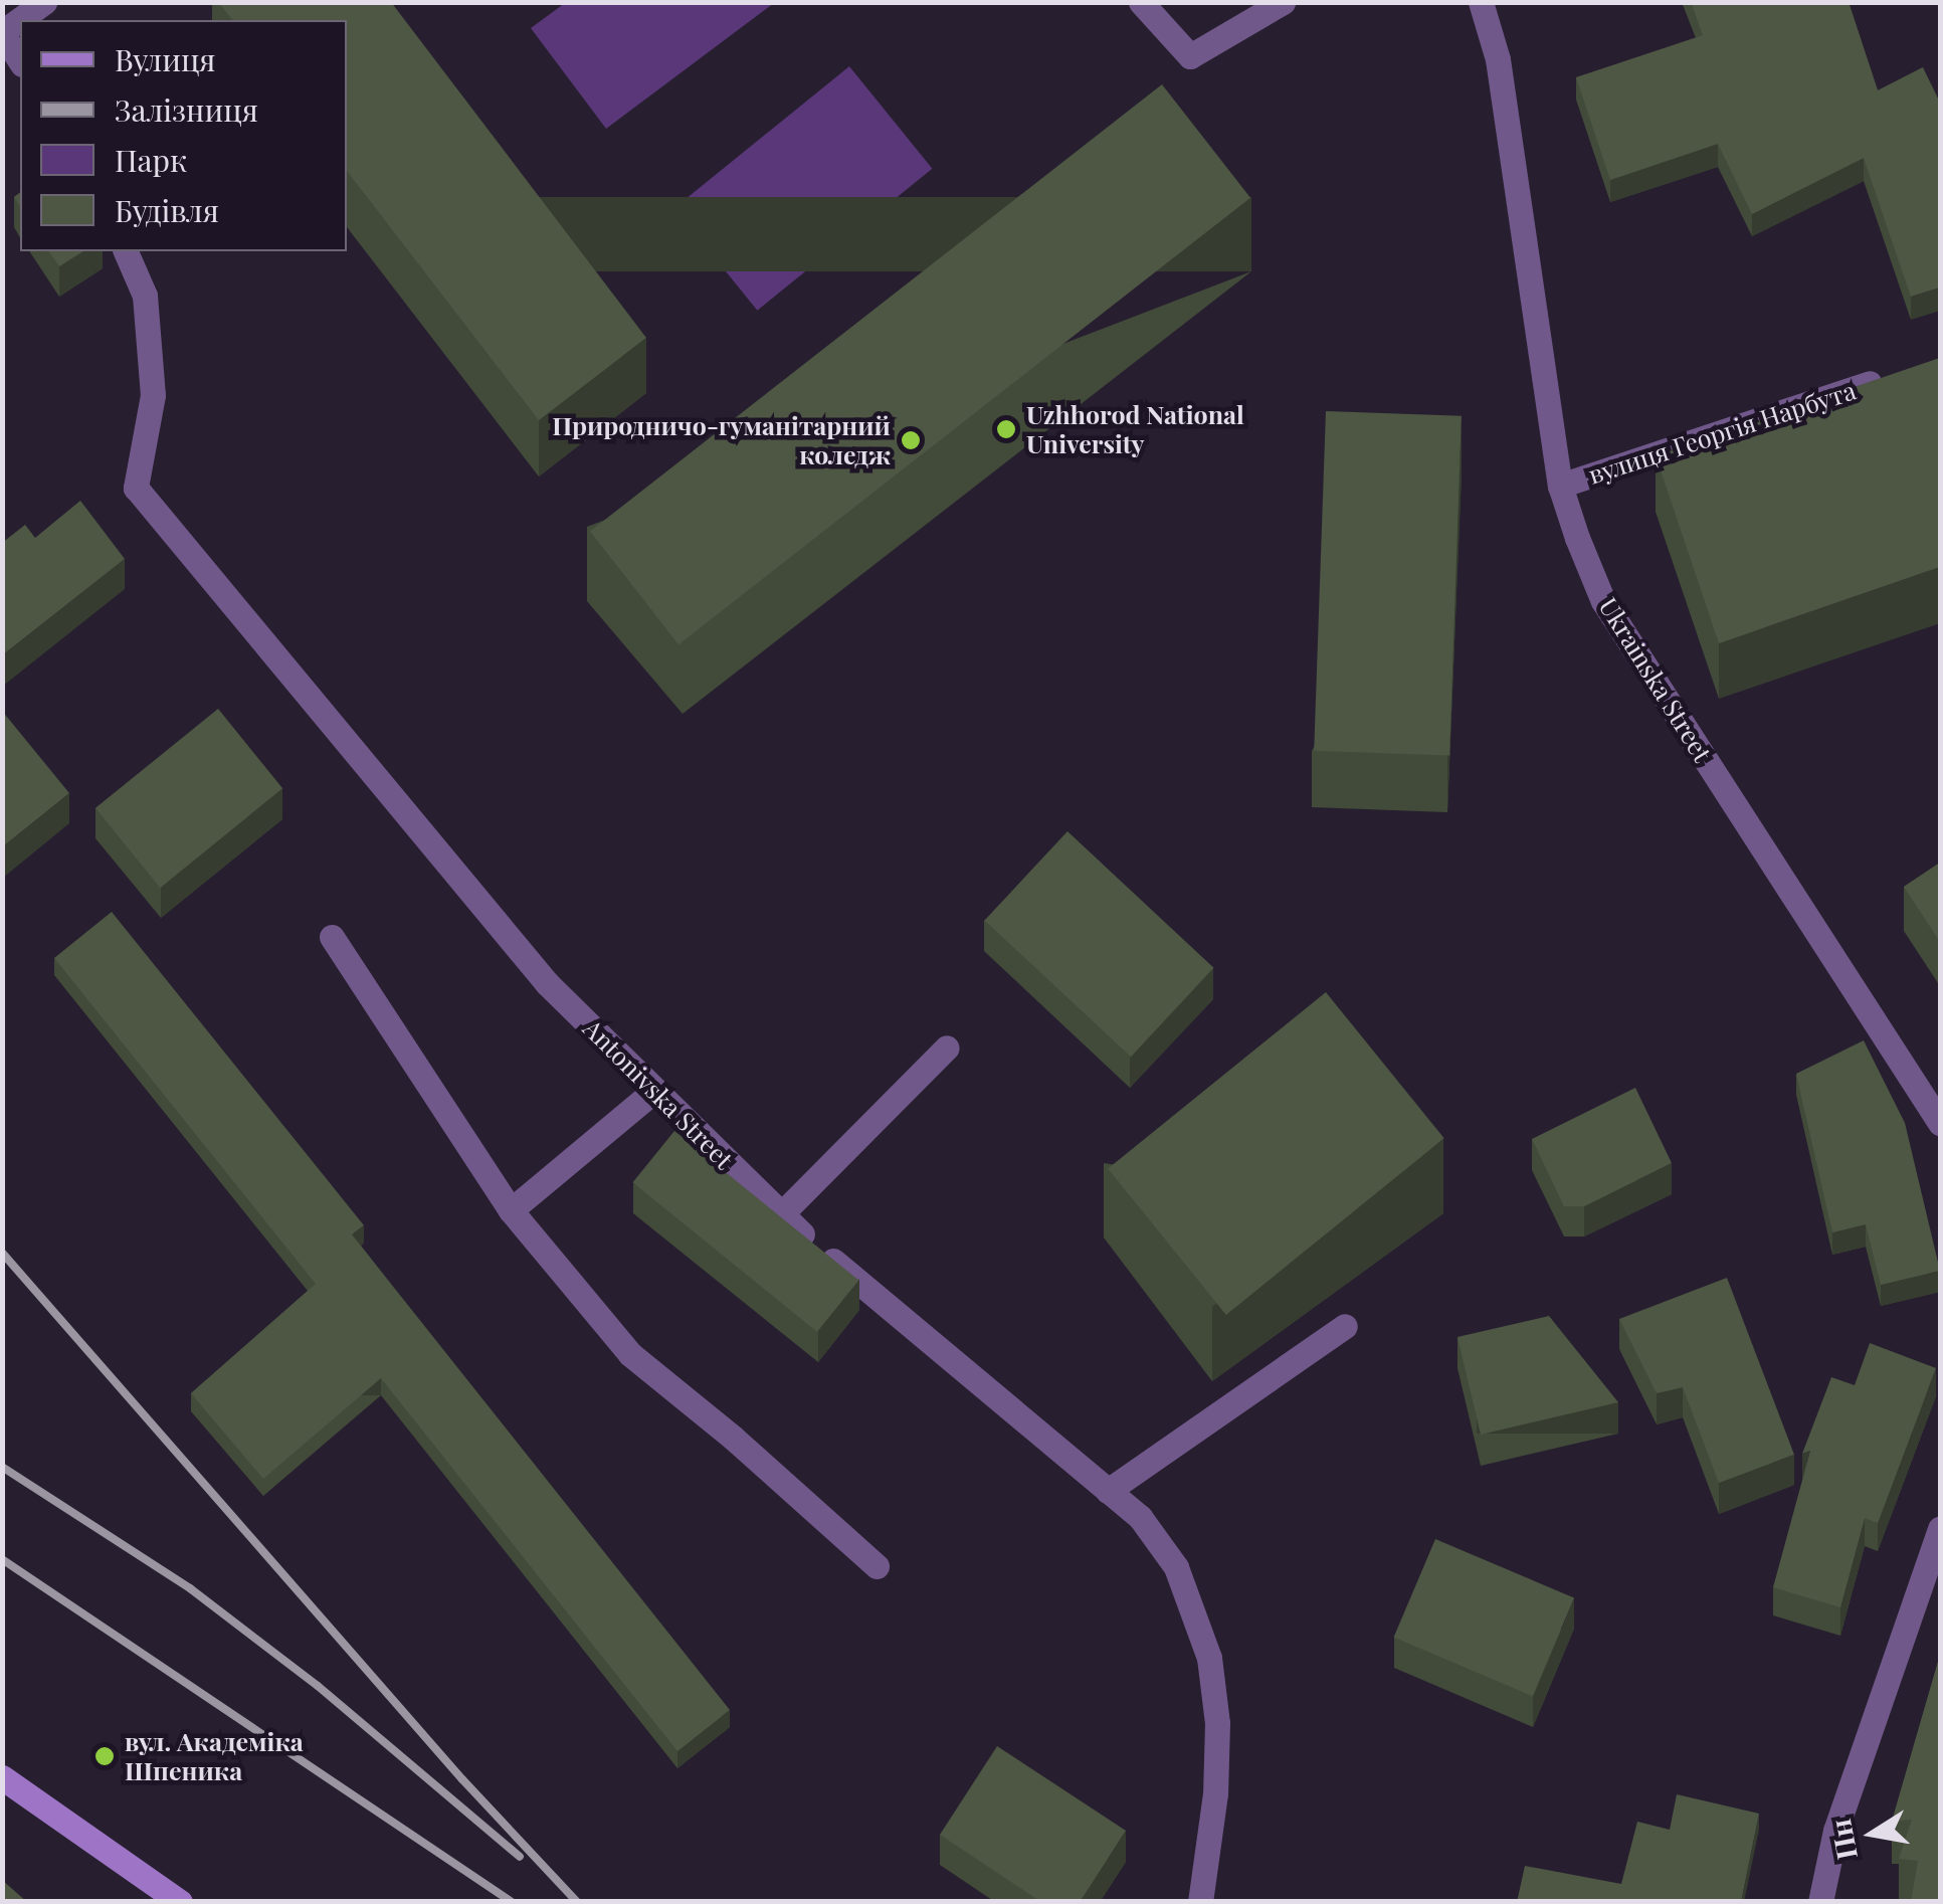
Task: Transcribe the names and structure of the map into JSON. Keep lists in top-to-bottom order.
{
  "streets": {
    "street": ["вулиця Георгія Нарбута", "Ukrainska Street", "Antonivska Street"]
  },
  "crossings": [
    ["вулиця Георгія Нарбута", "Ukrainska Street"]
  ],
  "places": ["Uzhhorod National University", "Природничо-гуманітарний коледж", "вул. Академіка Шпеника"],
  "legend": [
    "Вулиця",
    "Залізниця",
    "Парк",
    "Будівля"
  ],
  "north": "left"
}
